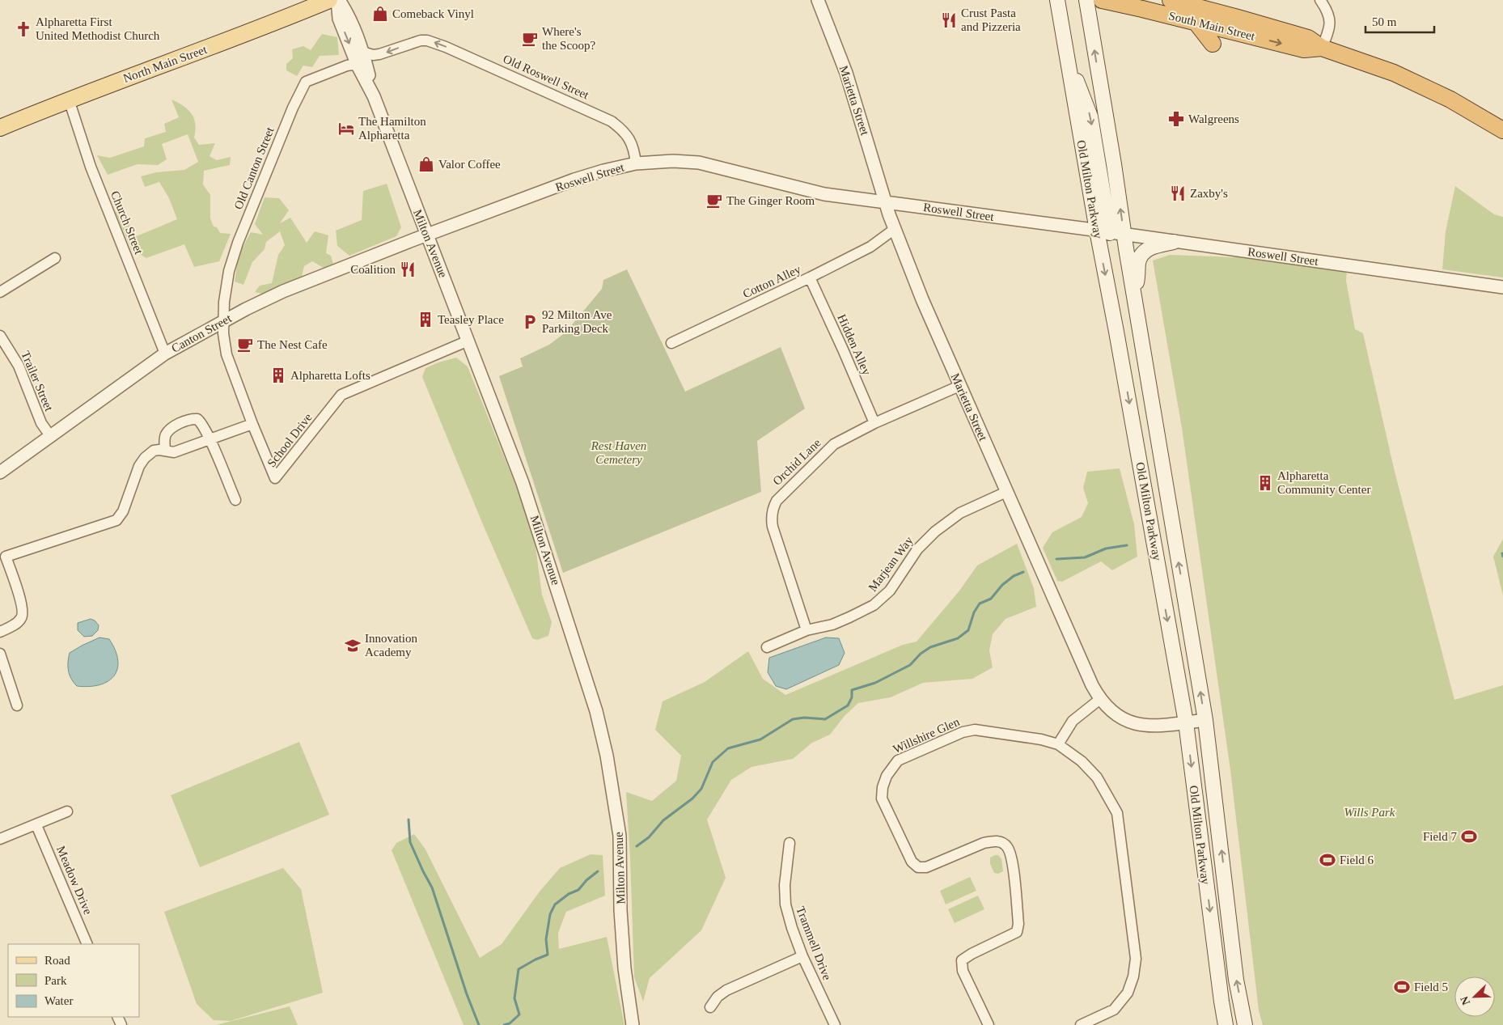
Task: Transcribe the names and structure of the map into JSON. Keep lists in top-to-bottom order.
{
  "streets": {
    "highway": ["South Main Street"],
    "main road": ["North Main Street", "Old Milton Parkway"],
    "street": [
      "Old Roswell Street",
      "Marietta Street",
      "Old Canton Street",
      "Roswell Street",
      "Church Street",
      "Milton Avenue",
      "Cotton Alley",
      "Canton Street",
      "Hidden Alley",
      "Trailer Street",
      "School Drive",
      "Orchid Lane",
      "Marjean Way",
      "Willshire Glen",
      "Meadow Drive",
      "Trammell Drive"
    ]
  },
  "crossings": [
    ["North Main Street", "Church Street"],
    ["Old Roswell Street", "Roswell Street"],
    ["Old Roswell Street", "Milton Avenue"],
    ["Marietta Street", "Roswell Street"],
    ["Marietta Street", "Old Milton Parkway"],
    ["Marietta Street", "Cotton Alley"],
    ["Marietta Street", "Orchid Lane"],
    ["Marietta Street", "Marjean Way"],
    ["Old Canton Street", "Milton Avenue"],
    ["Old Canton Street", "Canton Street"],
    ["Old Canton Street", "School Drive"],
    ["Roswell Street", "Old Milton Parkway"],
    ["Roswell Street", "Milton Avenue"],
    ["Roswell Street", "Canton Street"],
    ["Church Street", "Canton Street"],
    ["Milton Avenue", "Canton Street"],
    ["Milton Avenue", "School Drive"],
    ["Cotton Alley", "Hidden Alley"],
    ["Canton Street", "Trailer Street"],
    ["Canton Street", "School Drive"],
    ["Hidden Alley", "Orchid Lane"],
    ["Orchid Lane", "Marjean Way"]
  ],
  "one_way": ["Old Roswell Street"],
  "parks": ["Rest Haven Cemetery", "Wills Park"],
  "places": {
    "shop": ["Comeback Vinyl", "Valor Coffee"],
    "restaurant": ["Crust Pasta and Pizzeria", "Zaxby's", "Coalition"],
    "church": ["Alpharetta First United Methodist Church"],
    "cafe": ["Where's the Scoop?", "The Ginger Room", "The Nest Cafe"],
    "pharmacy": ["Walgreens"],
    "hotel": ["The Hamilton Alpharetta"],
    "building": ["Teasley Place", "Alpharetta Lofts", "Alpharetta Community Center"],
    "parking": ["92 Milton Ave Parking Deck"],
    "school or university": ["Innovation Academy"],
    "sports": ["Field 7", "Field 6", "Field 5"]
  },
  "legend": ["Road", "Park", "Water"],
  "scale_bar": "50 m",
  "north": "bottom left"
}
